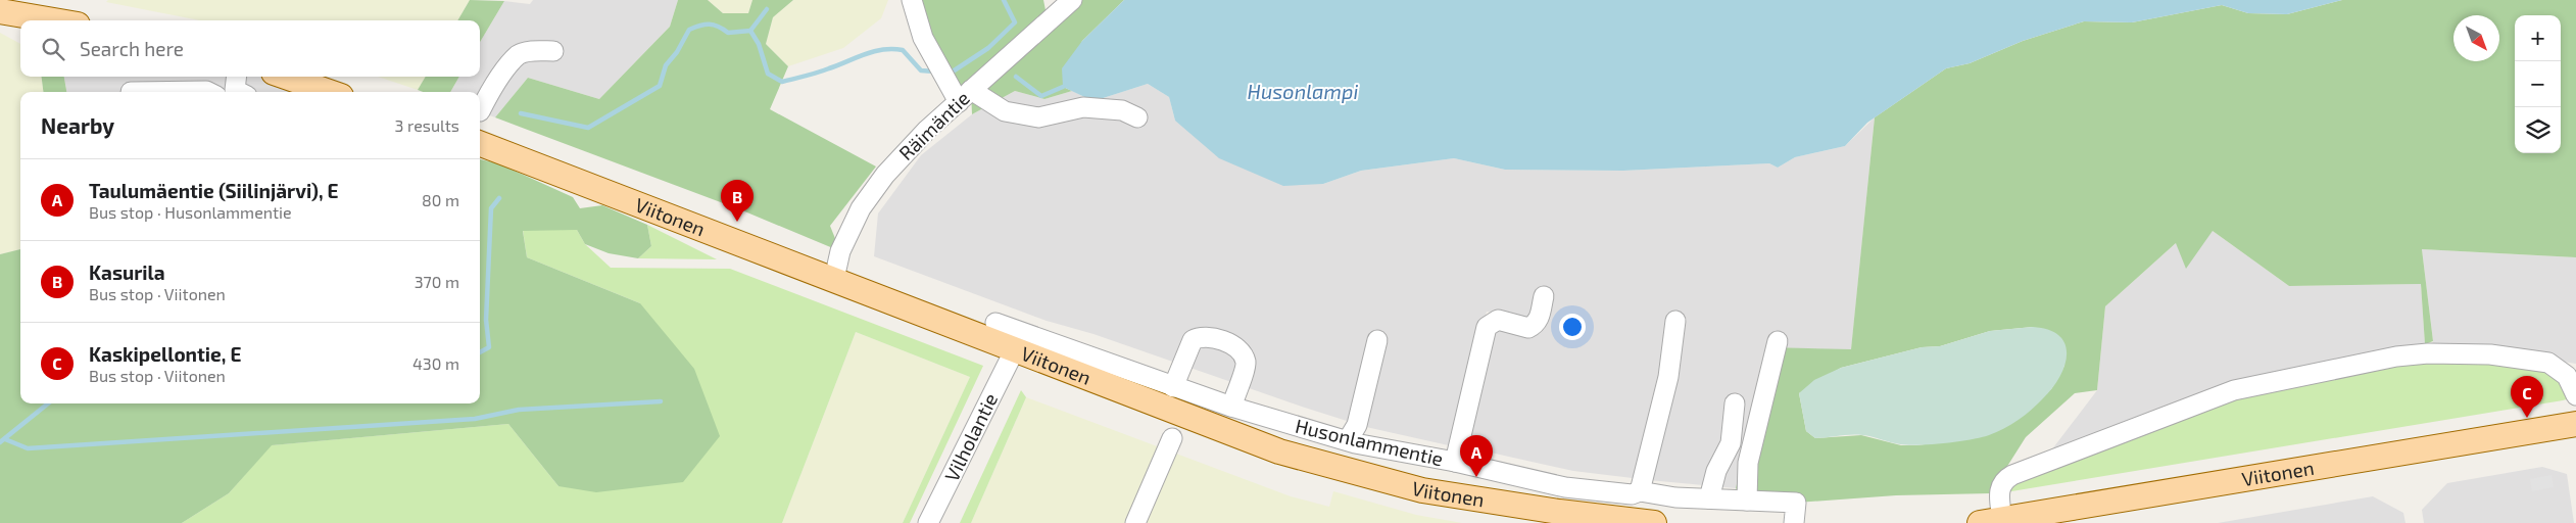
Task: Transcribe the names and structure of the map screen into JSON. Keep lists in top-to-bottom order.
{
  "streets": {
    "main road": ["Viitonen"],
    "street": ["Räimäntie", "Vilholantie", "Husonlammentie"]
  },
  "crossings": [
    ["Räimäntie", "Viitonen"],
    ["Viitonen", "Vilholantie"]
  ],
  "water": ["Husonlampi"],
  "north": "bottom right",
  "page": {
    "map_buttons": ["+", "−"],
    "search": "Search here",
    "heading": ["Nearby", "3 results"],
    "list": [
      {
        "mark": "A",
        "name": "Taulumäentie (Siilinjärvi), E",
        "note": "Bus stop · Husonlammentie",
        "value": "80 m"
      },
      {
        "mark": "B",
        "name": "Kasurila",
        "note": "Bus stop · Viitonen",
        "value": "370 m"
      },
      {
        "mark": "C",
        "name": "Kaskipellontie, E",
        "note": "Bus stop · Viitonen",
        "value": "430 m"
      }
    ],
    "pins": ["B", "C", "A"]
  }
}
